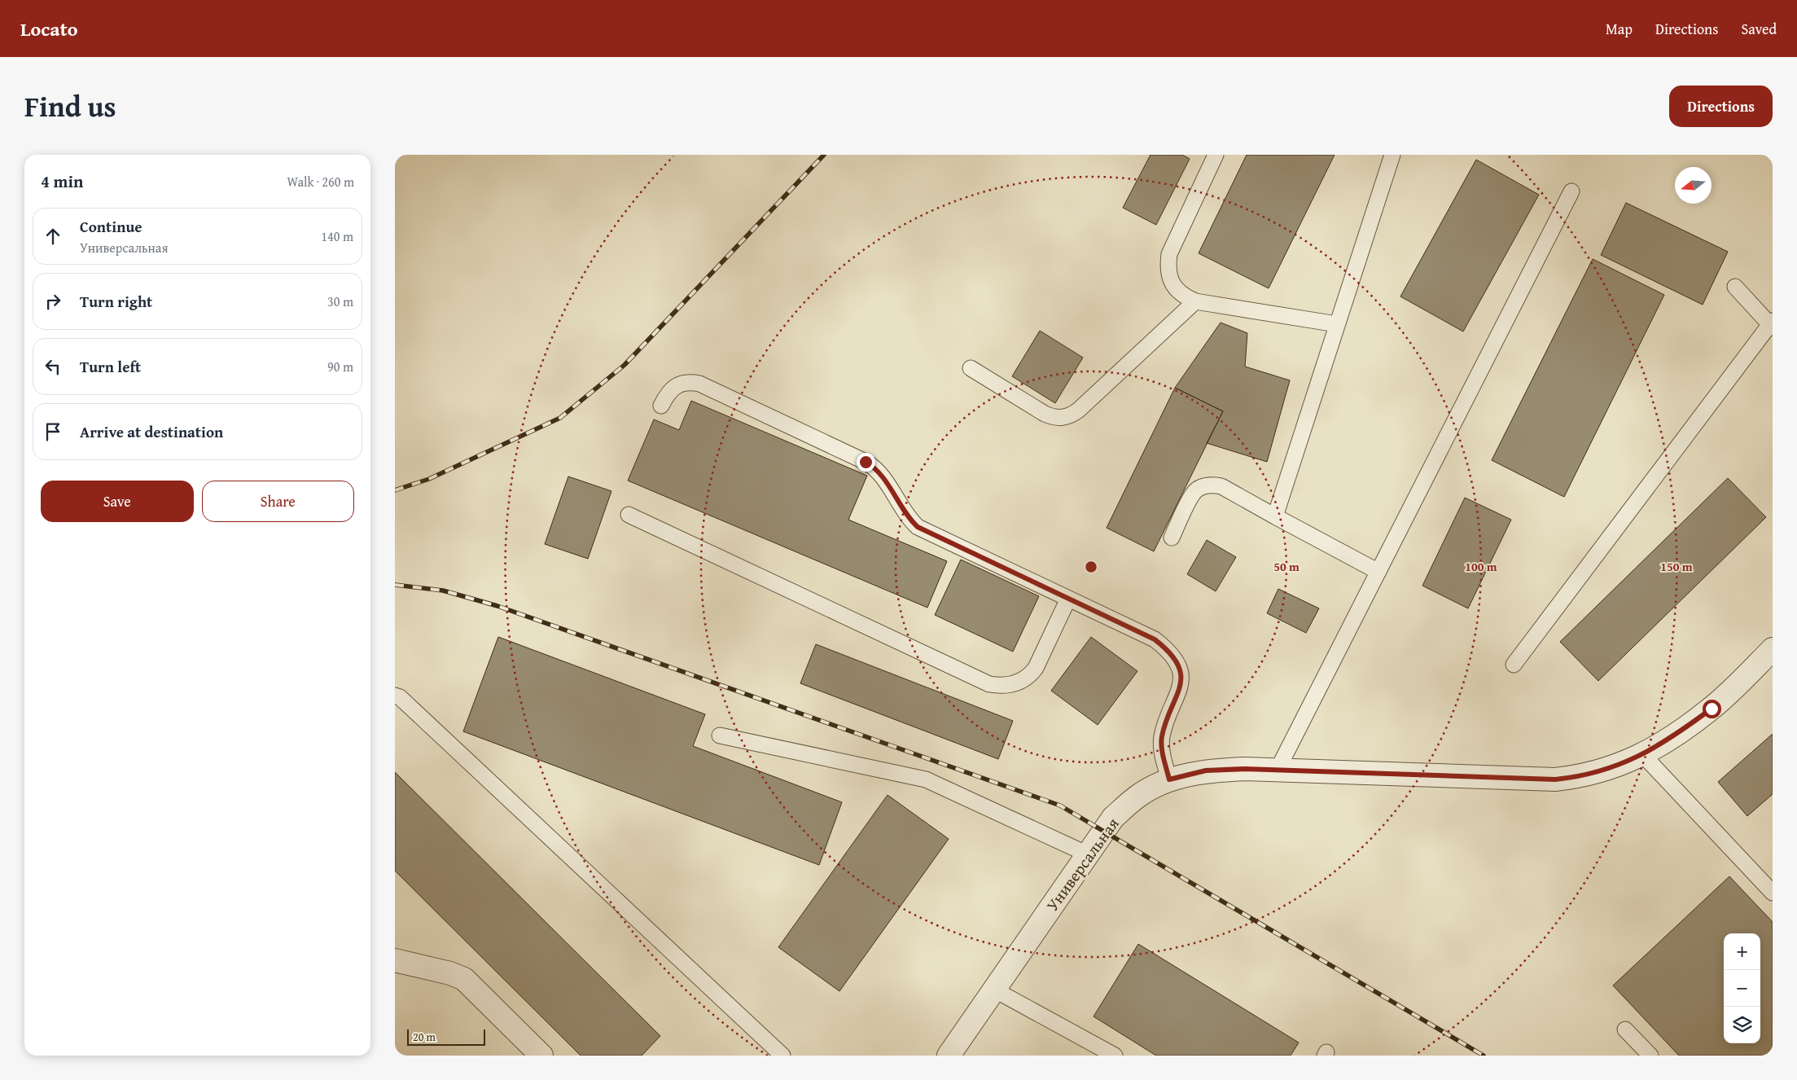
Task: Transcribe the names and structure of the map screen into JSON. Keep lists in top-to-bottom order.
{
  "streets": {
    "street": ["Универсальная"]
  },
  "scale_bar": "20 m",
  "north": "left",
  "page": {
    "header": "Locato",
    "nav": ["Map", "Directions", "Saved"],
    "title": "Find us",
    "buttons": [
      "Directions",
      ["Save", "Share"]
    ],
    "heading": ["4 min", "Walk · 260 m"],
    "list": [
      ["Continue", "Универсальная", "140 m"],
      ["Turn right", "30 m"],
      ["Turn left", "90 m"],
      "Arrive at destination"
    ],
    "map_buttons": ["+", "−"],
    "scale": "20 m"
  },
  "rings": ["50 m", "100 m", "150 m"]
}
